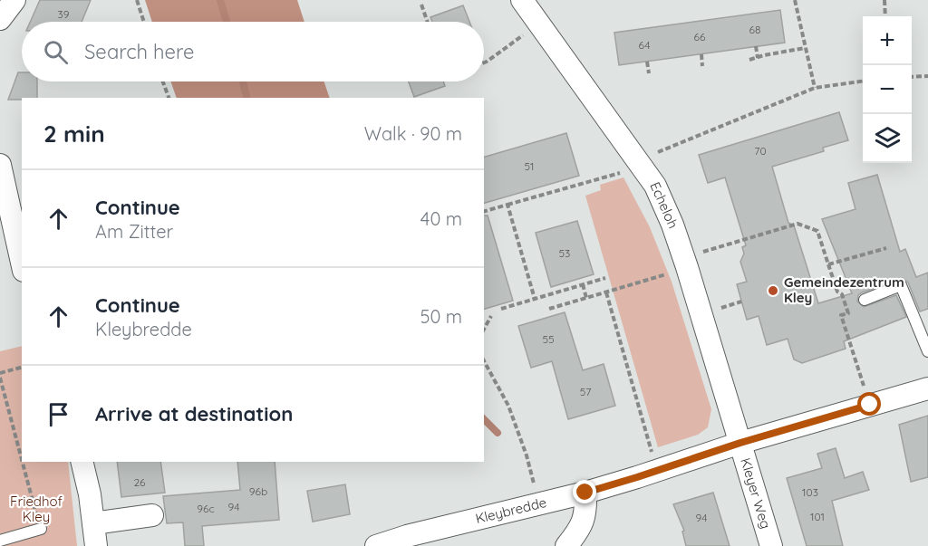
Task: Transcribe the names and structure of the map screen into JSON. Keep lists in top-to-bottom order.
{
  "streets": {
    "street": ["Echeloh", "Kleyer Weg", "Kleybredde"]
  },
  "crossings": [
    ["Echeloh", "Kleyer Weg"],
    ["Echeloh", "Kleybredde"],
    ["Kleyer Weg", "Kleybredde"]
  ],
  "parks": ["Friedhof Kley"],
  "places": ["Gemeindezentrum Kley"],
  "house_numbers": [
    "39",
    "68",
    "66",
    "64",
    "70",
    "51",
    "53",
    "55",
    "57",
    "26",
    "96b",
    "103",
    "94",
    "96c",
    "101",
    "94"
  ],
  "page": {
    "map_buttons": ["+", "−"],
    "search": "Search here",
    "heading": ["2 min", "Walk · 90 m"],
    "list": [
      ["Continue", "Am Zitter", "40 m"],
      ["Continue", "Kleybredde", "50 m"],
      "Arrive at destination"
    ]
  }
}
